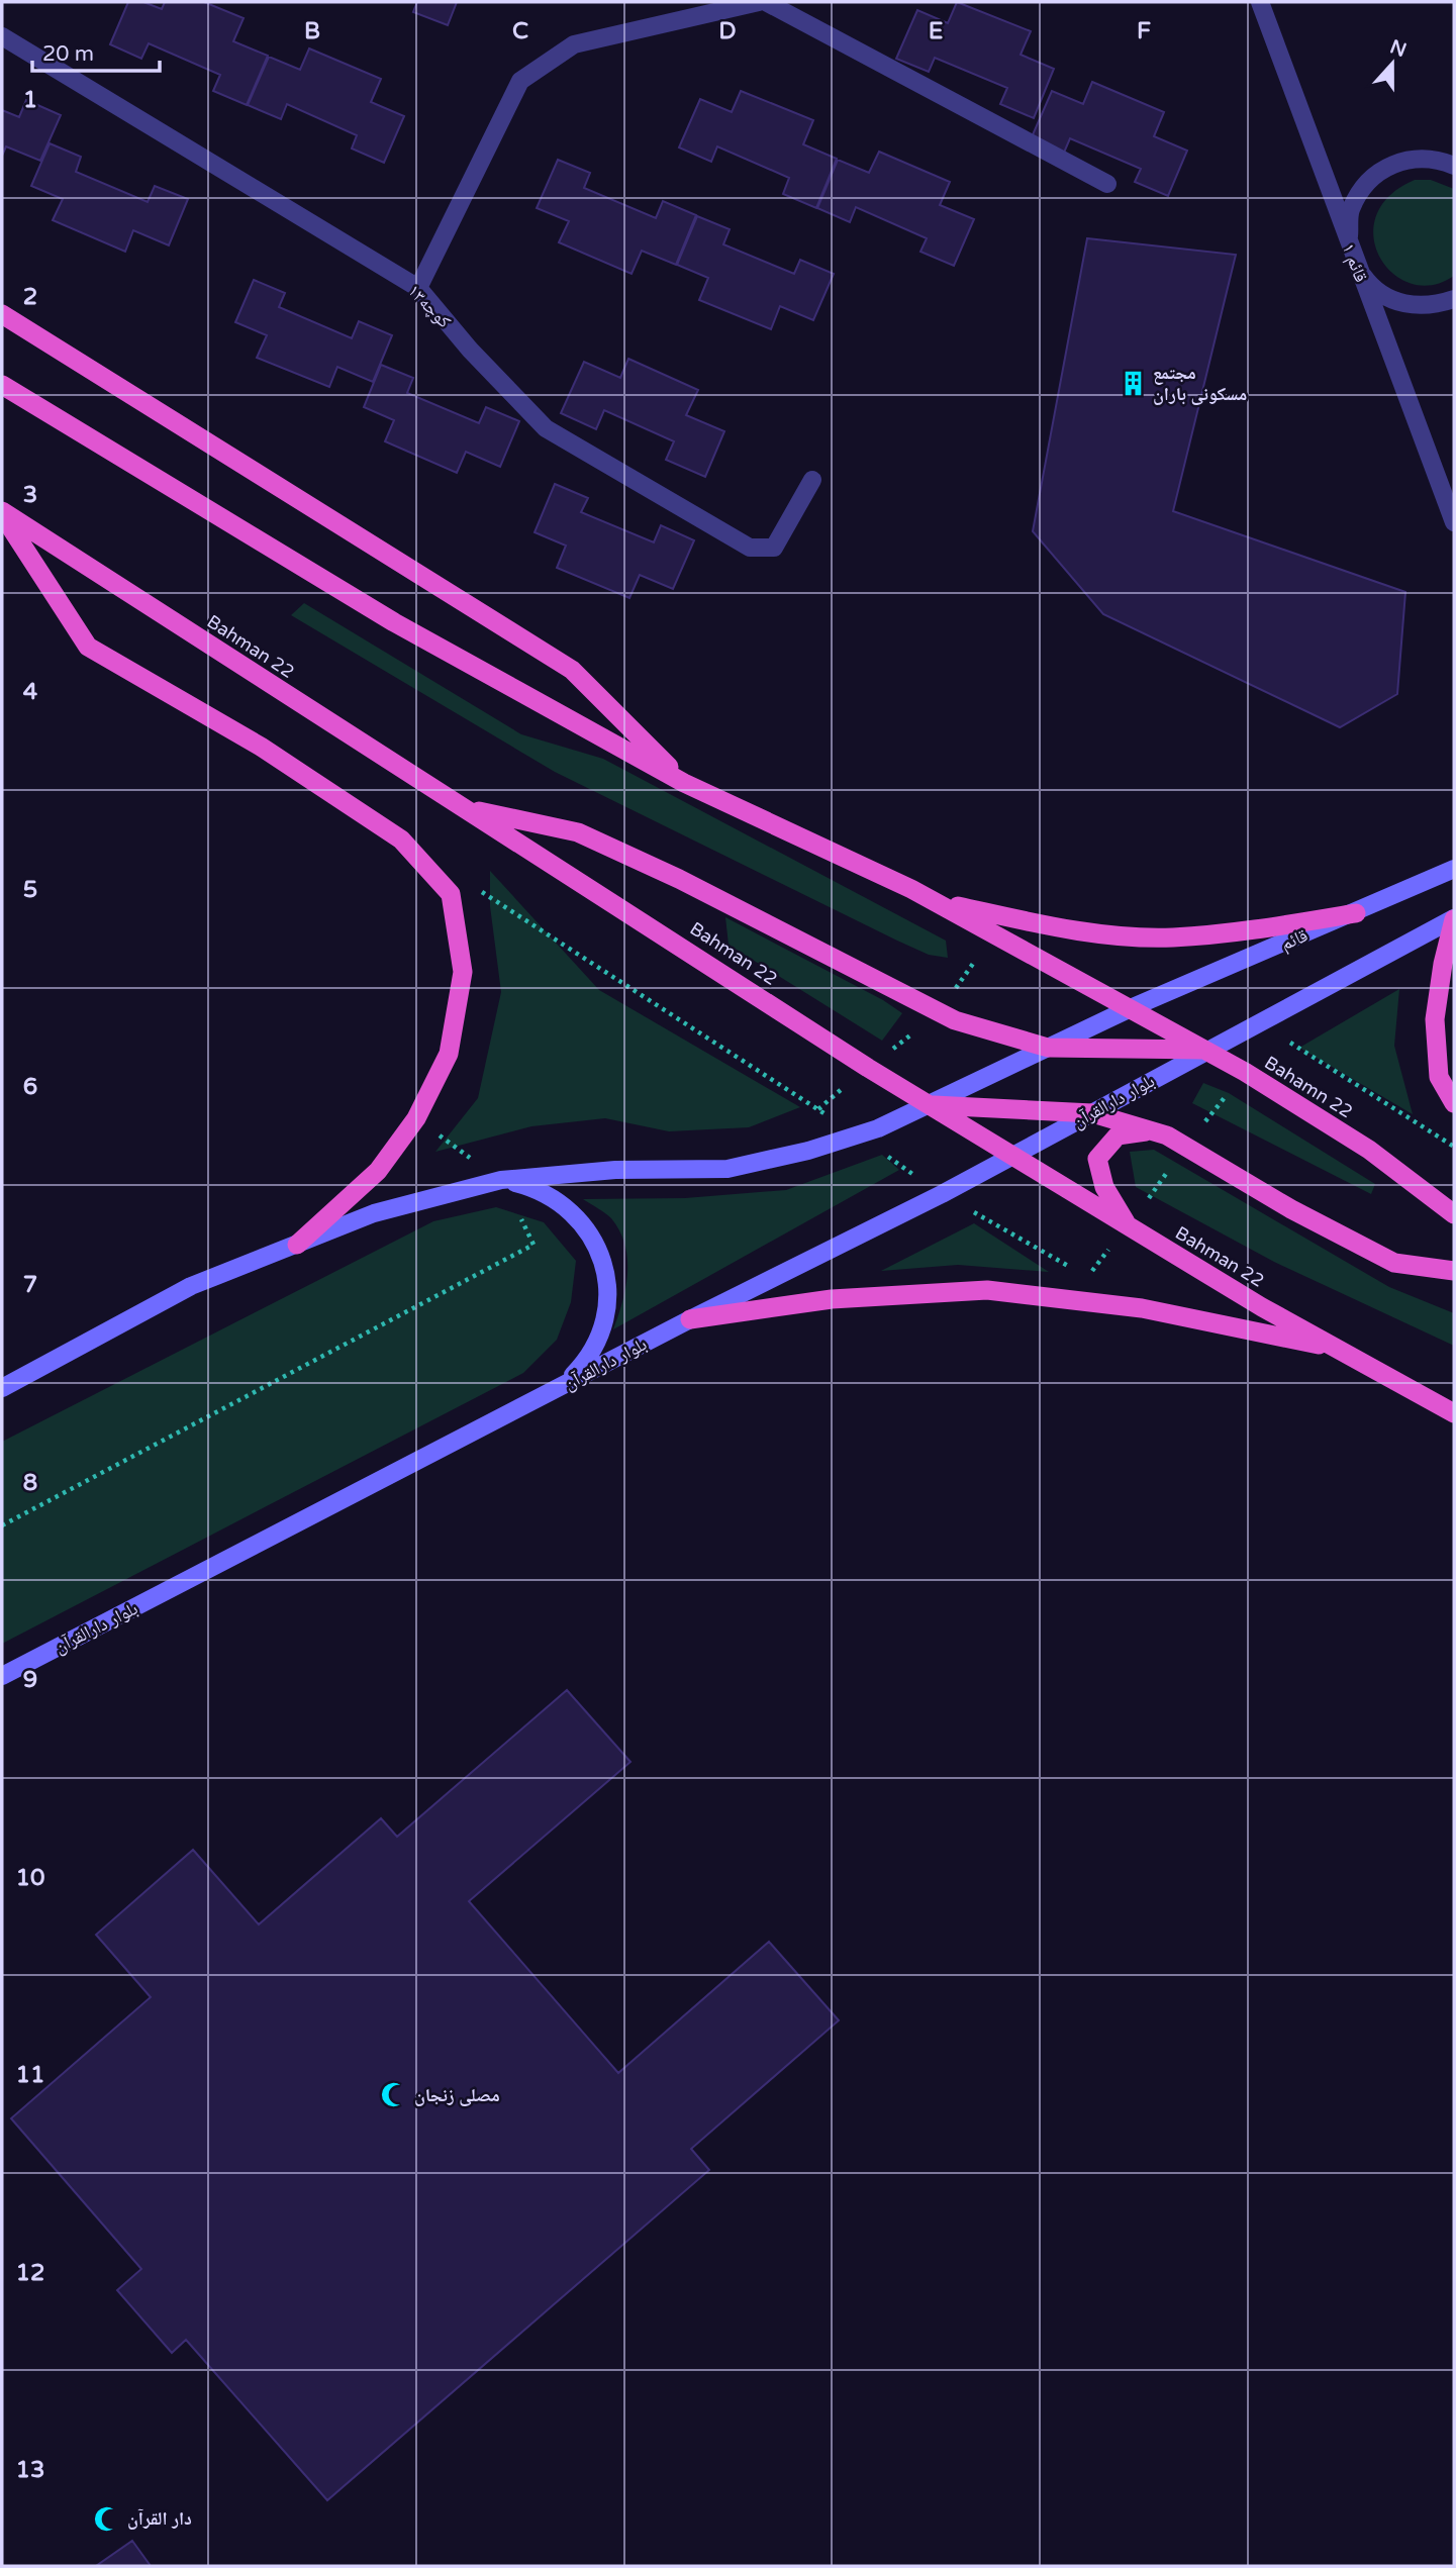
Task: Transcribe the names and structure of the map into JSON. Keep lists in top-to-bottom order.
{
  "streets": {
    "highway": ["Bahman 22", "Bahamn 22"],
    "main road": ["قائم", "بلوار دارالقرآن"],
    "street": ["قائم ۱", "کوچه۱۳"]
  },
  "crossings": [
    ["Bahman 22", "بلوار دارالقرآن"],
    ["قائم", "Bahamn 22"],
    ["Bahamn 22", "بلوار دارالقرآن"]
  ],
  "places": {
    "building": ["مجتمع مسکونی باران"],
    "mosque": ["مصلی زنجان", "دار القرآن"]
  },
  "scale_bar": "20 m",
  "north": "top",
  "grid": {
    "columns": [
      "B",
      "C",
      "D",
      "E",
      "F"
    ],
    "rows": [
      "1",
      "2",
      "3",
      "4",
      "5",
      "6",
      "7",
      "8",
      "9",
      "10",
      "11",
      "12",
      "13"
    ]
  }
}
